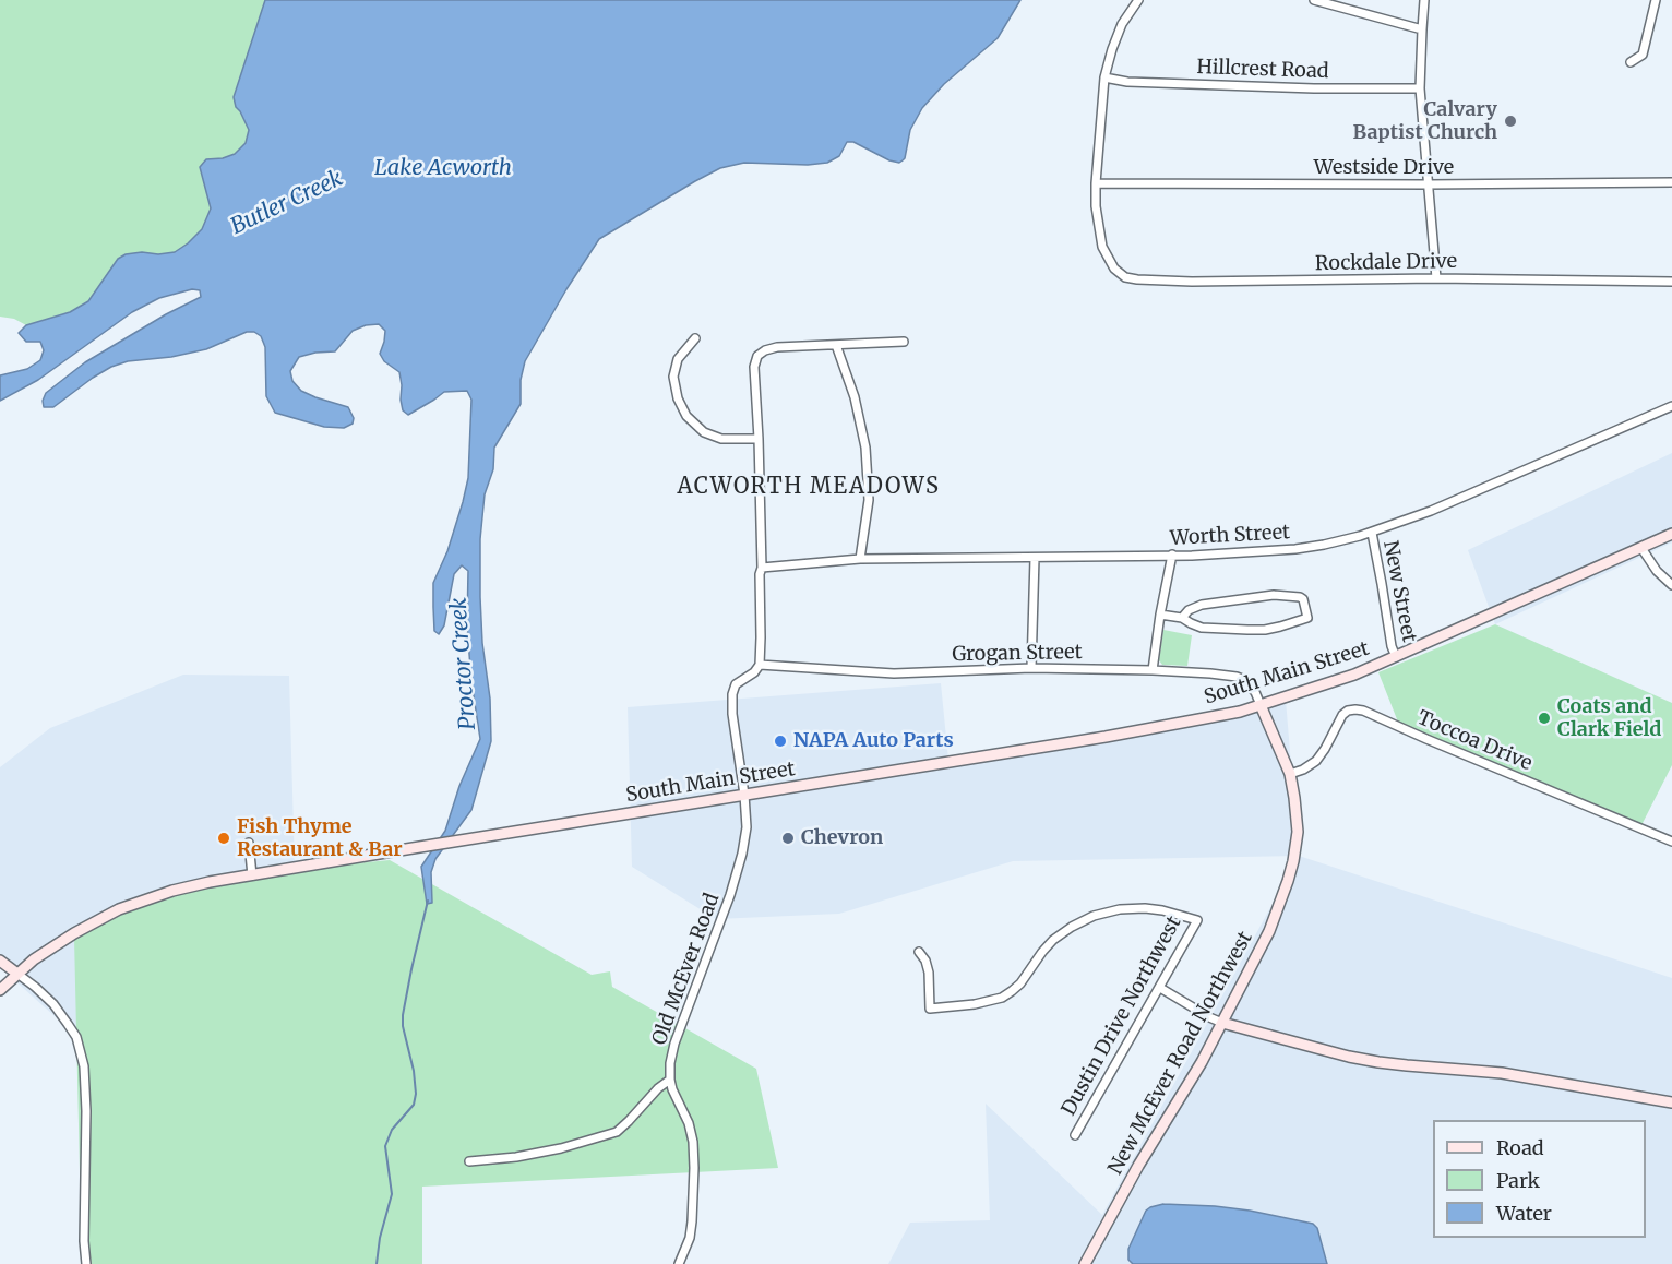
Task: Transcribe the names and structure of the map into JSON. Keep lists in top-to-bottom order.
{
  "streets": {
    "main road": ["South Main Street", "New McEver Road Northwest"],
    "street": [
      "Hillcrest Road",
      "Westside Drive",
      "Rockdale Drive",
      "Worth Street",
      "New Street",
      "Grogan Street",
      "Toccoa Drive",
      "Old McEver Road",
      "Dustin Drive Northwest"
    ]
  },
  "crossings": [
    ["Westside Drive", "Rockdale Drive"],
    ["Worth Street", "New Street"],
    ["New Street", "South Main Street"],
    ["Grogan Street", "South Main Street"],
    ["Grogan Street", "Old McEver Road"],
    ["Grogan Street", "New McEver Road Northwest"],
    ["South Main Street", "Old McEver Road"],
    ["South Main Street", "New McEver Road Northwest"],
    ["Toccoa Drive", "New McEver Road Northwest"]
  ],
  "districts": ["ACWORTH MEADOWS"],
  "water": ["Lake Acworth", "Butler Creek", "Proctor Creek"],
  "places": [
    "Calvary Baptist Church",
    "Coats and Clark Field",
    "NAPA Auto Parts",
    "Fish Thyme Restaurant & Bar",
    "Chevron"
  ],
  "legend": ["Road", "Park", "Water"]
}
